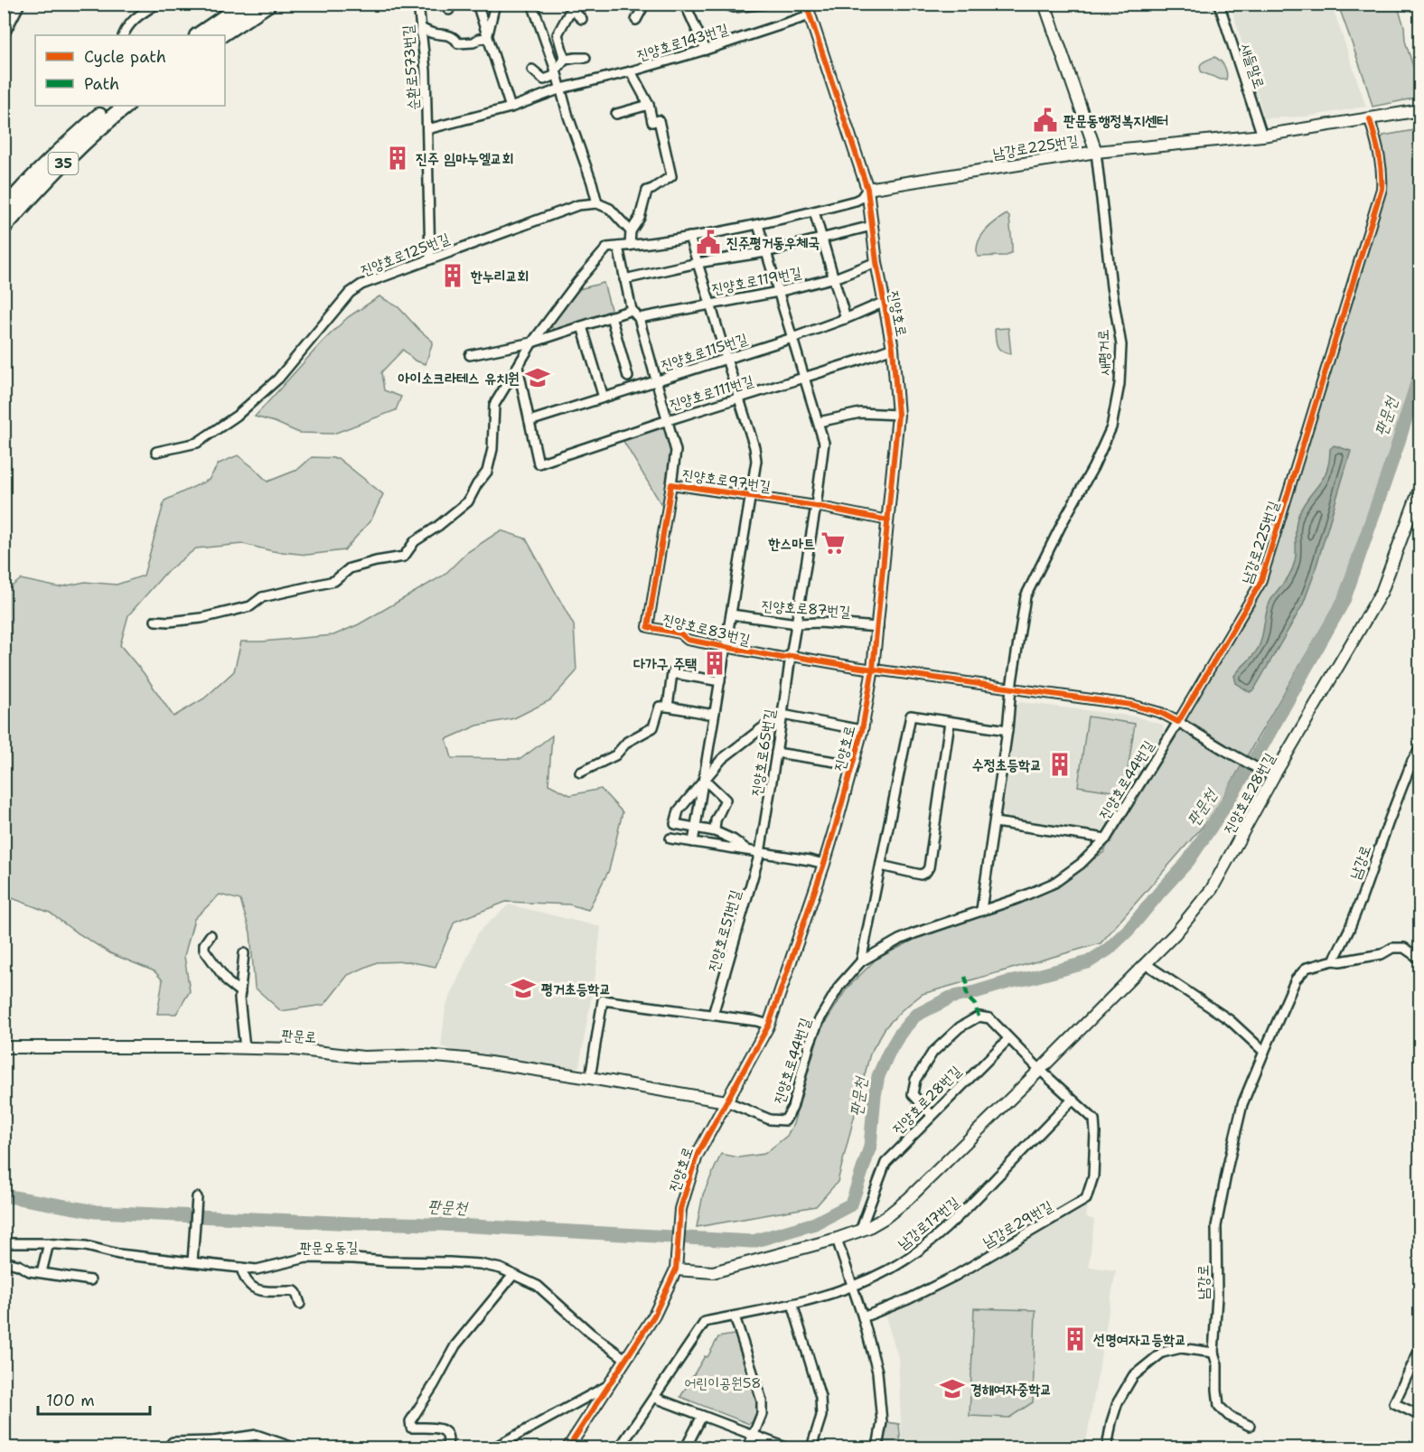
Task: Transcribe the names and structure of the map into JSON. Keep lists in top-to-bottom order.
{
  "streets": {
    "highway": ["35"],
    "street": [
      "진양호로143번길",
      "새들말로",
      "순환로573번길",
      "남강로225번길",
      "진양호로125번길",
      "진양호로119번길",
      "진양호로",
      "진양호로115번길",
      "새평거로",
      "진양호로111번길",
      "진양호로97번길",
      "진양호로87번길",
      "진양호로83번길",
      "진양호로65번길",
      "진양호로44번길",
      "진양호로28번길",
      "남강로",
      "진양호로51번길",
      "판문로",
      "남강로17번길",
      "남강로29번길",
      "판문오동길"
    ]
  },
  "crossings": [
    ["진양호로143번길", "순환로573번길"],
    ["진양호로143번길", "진양호로"],
    ["새들말로", "남강로225번길"],
    ["순환로573번길", "진양호로125번길"],
    ["남강로225번길", "진양호로"],
    ["남강로225번길", "새평거로"],
    ["남강로225번길", "진양호로44번길"],
    ["진양호로119번길", "진양호로"],
    ["진양호로119번길", "진양호로97번길"],
    ["진양호로", "진양호로115번길"],
    ["진양호로", "진양호로111번길"],
    ["진양호로", "진양호로97번길"],
    ["진양호로", "진양호로87번길"],
    ["진양호로", "진양호로83번길"],
    ["진양호로", "진양호로65번길"],
    ["진양호로", "진양호로44번길"],
    ["진양호로", "진양호로28번길"],
    ["진양호로", "판문로"],
    ["진양호로", "판문오동길"],
    ["진양호로115번길", "진양호로111번길"],
    ["진양호로115번길", "진양호로97번길"],
    ["진양호로111번길", "진양호로97번길"],
    ["진양호로97번길", "진양호로87번길"],
    ["진양호로97번길", "진양호로83번길"],
    ["진양호로87번길", "진양호로65번길"],
    ["진양호로83번길", "진양호로65번길"],
    ["진양호로65번길", "진양호로51번길"],
    ["진양호로44번길", "판문로"],
    ["남강로17번길", "남강로29번길"]
  ],
  "water": ["판문천"],
  "parks": ["어린이공원58"],
  "places": {
    "public building": ["판문동행정복지센터", "진주평거동우체국"],
    "building": [
      "진주 임마누엘교회",
      "한누리교회",
      "다가구 주택",
      "수정초등학교",
      "선명여자고등학교"
    ],
    "school or university": ["아이소크라테스 유치원", "평거초등학교", "경해여자중학교"],
    "supermarket": ["한스마트"]
  },
  "legend": ["Cycle path", "Path"],
  "scale_bar": "100 m"
}
